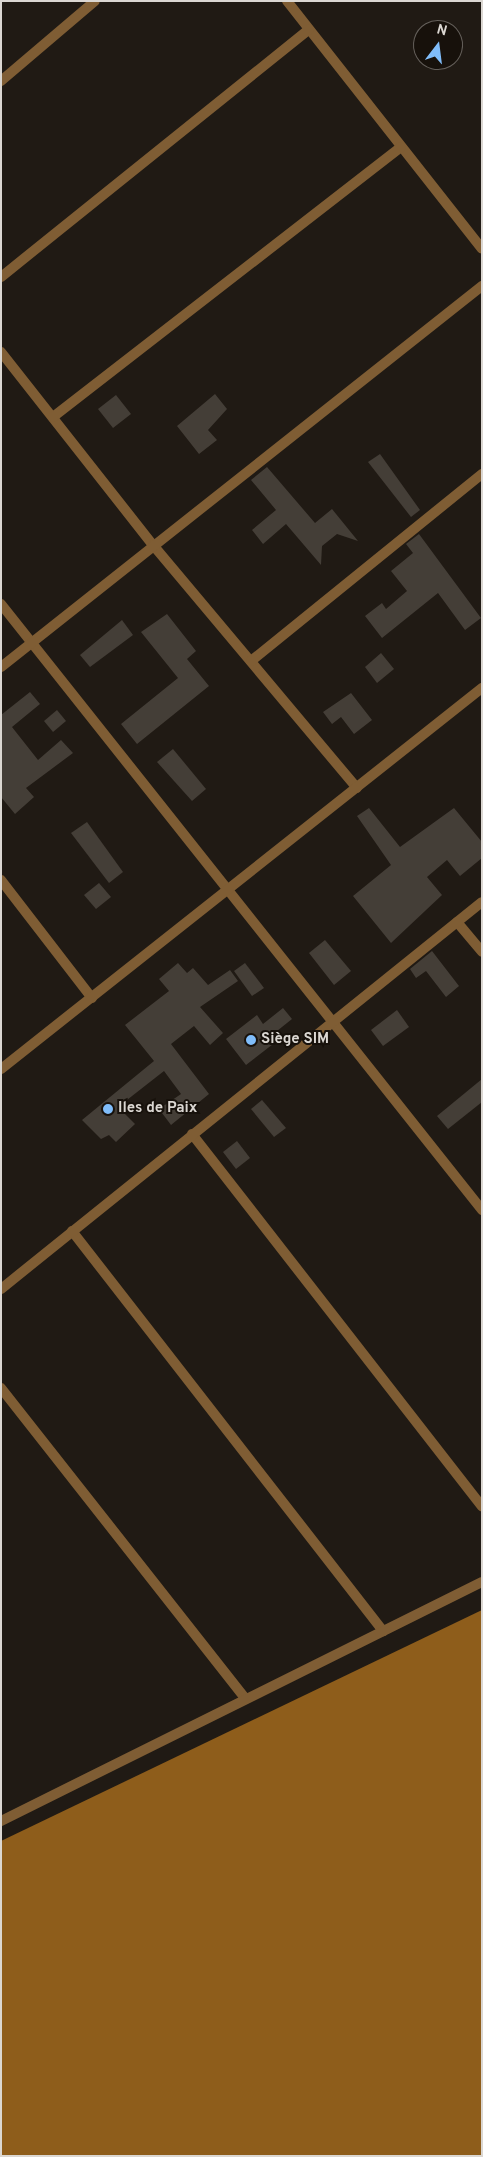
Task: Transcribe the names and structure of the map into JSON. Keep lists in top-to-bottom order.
{
  "places": ["Siège SIM", "Iles de Paix"],
  "north": "top"
}
